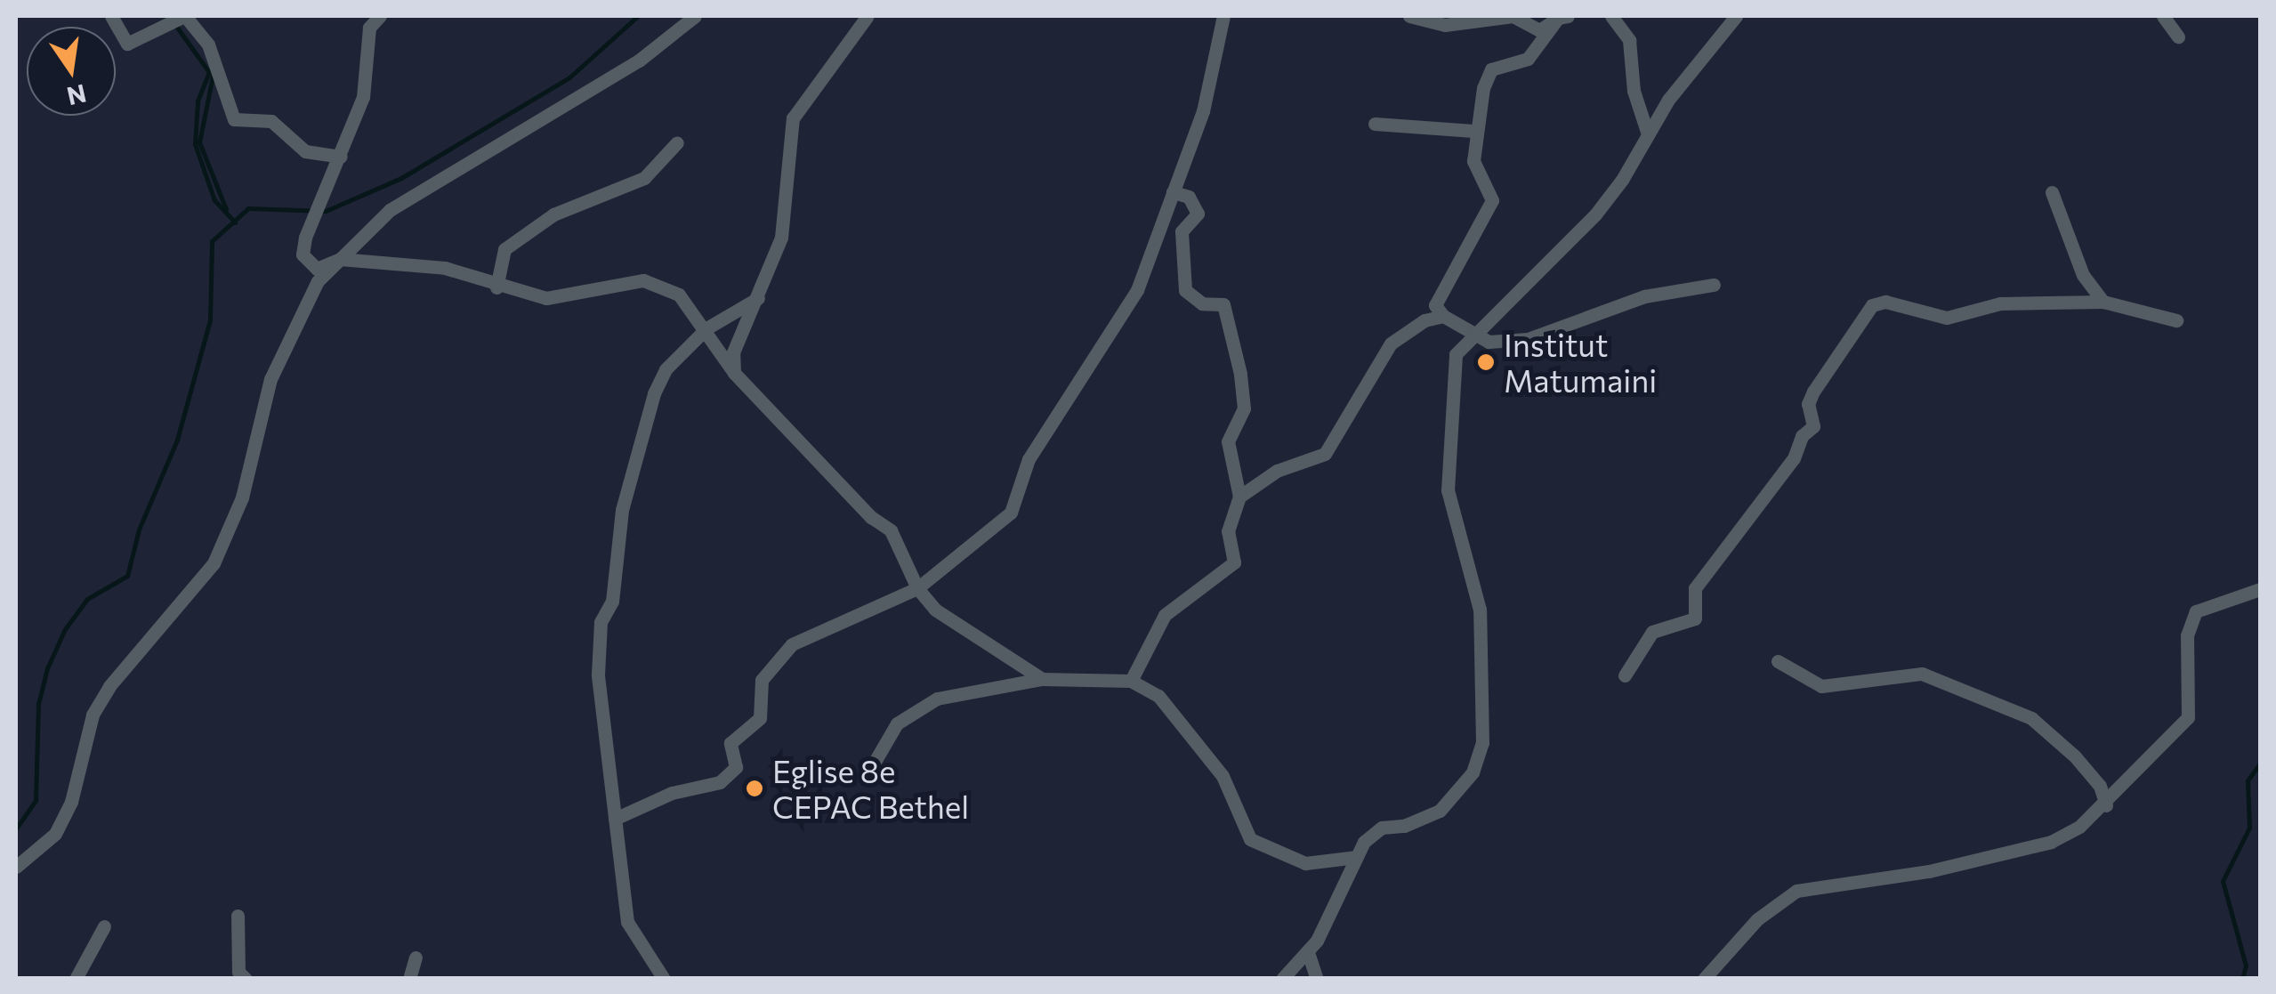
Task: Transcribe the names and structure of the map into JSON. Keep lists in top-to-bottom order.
{
  "places": ["Institut Matumaini", "Eglise 8e CEPAC Bethel"],
  "north": "bottom"
}
